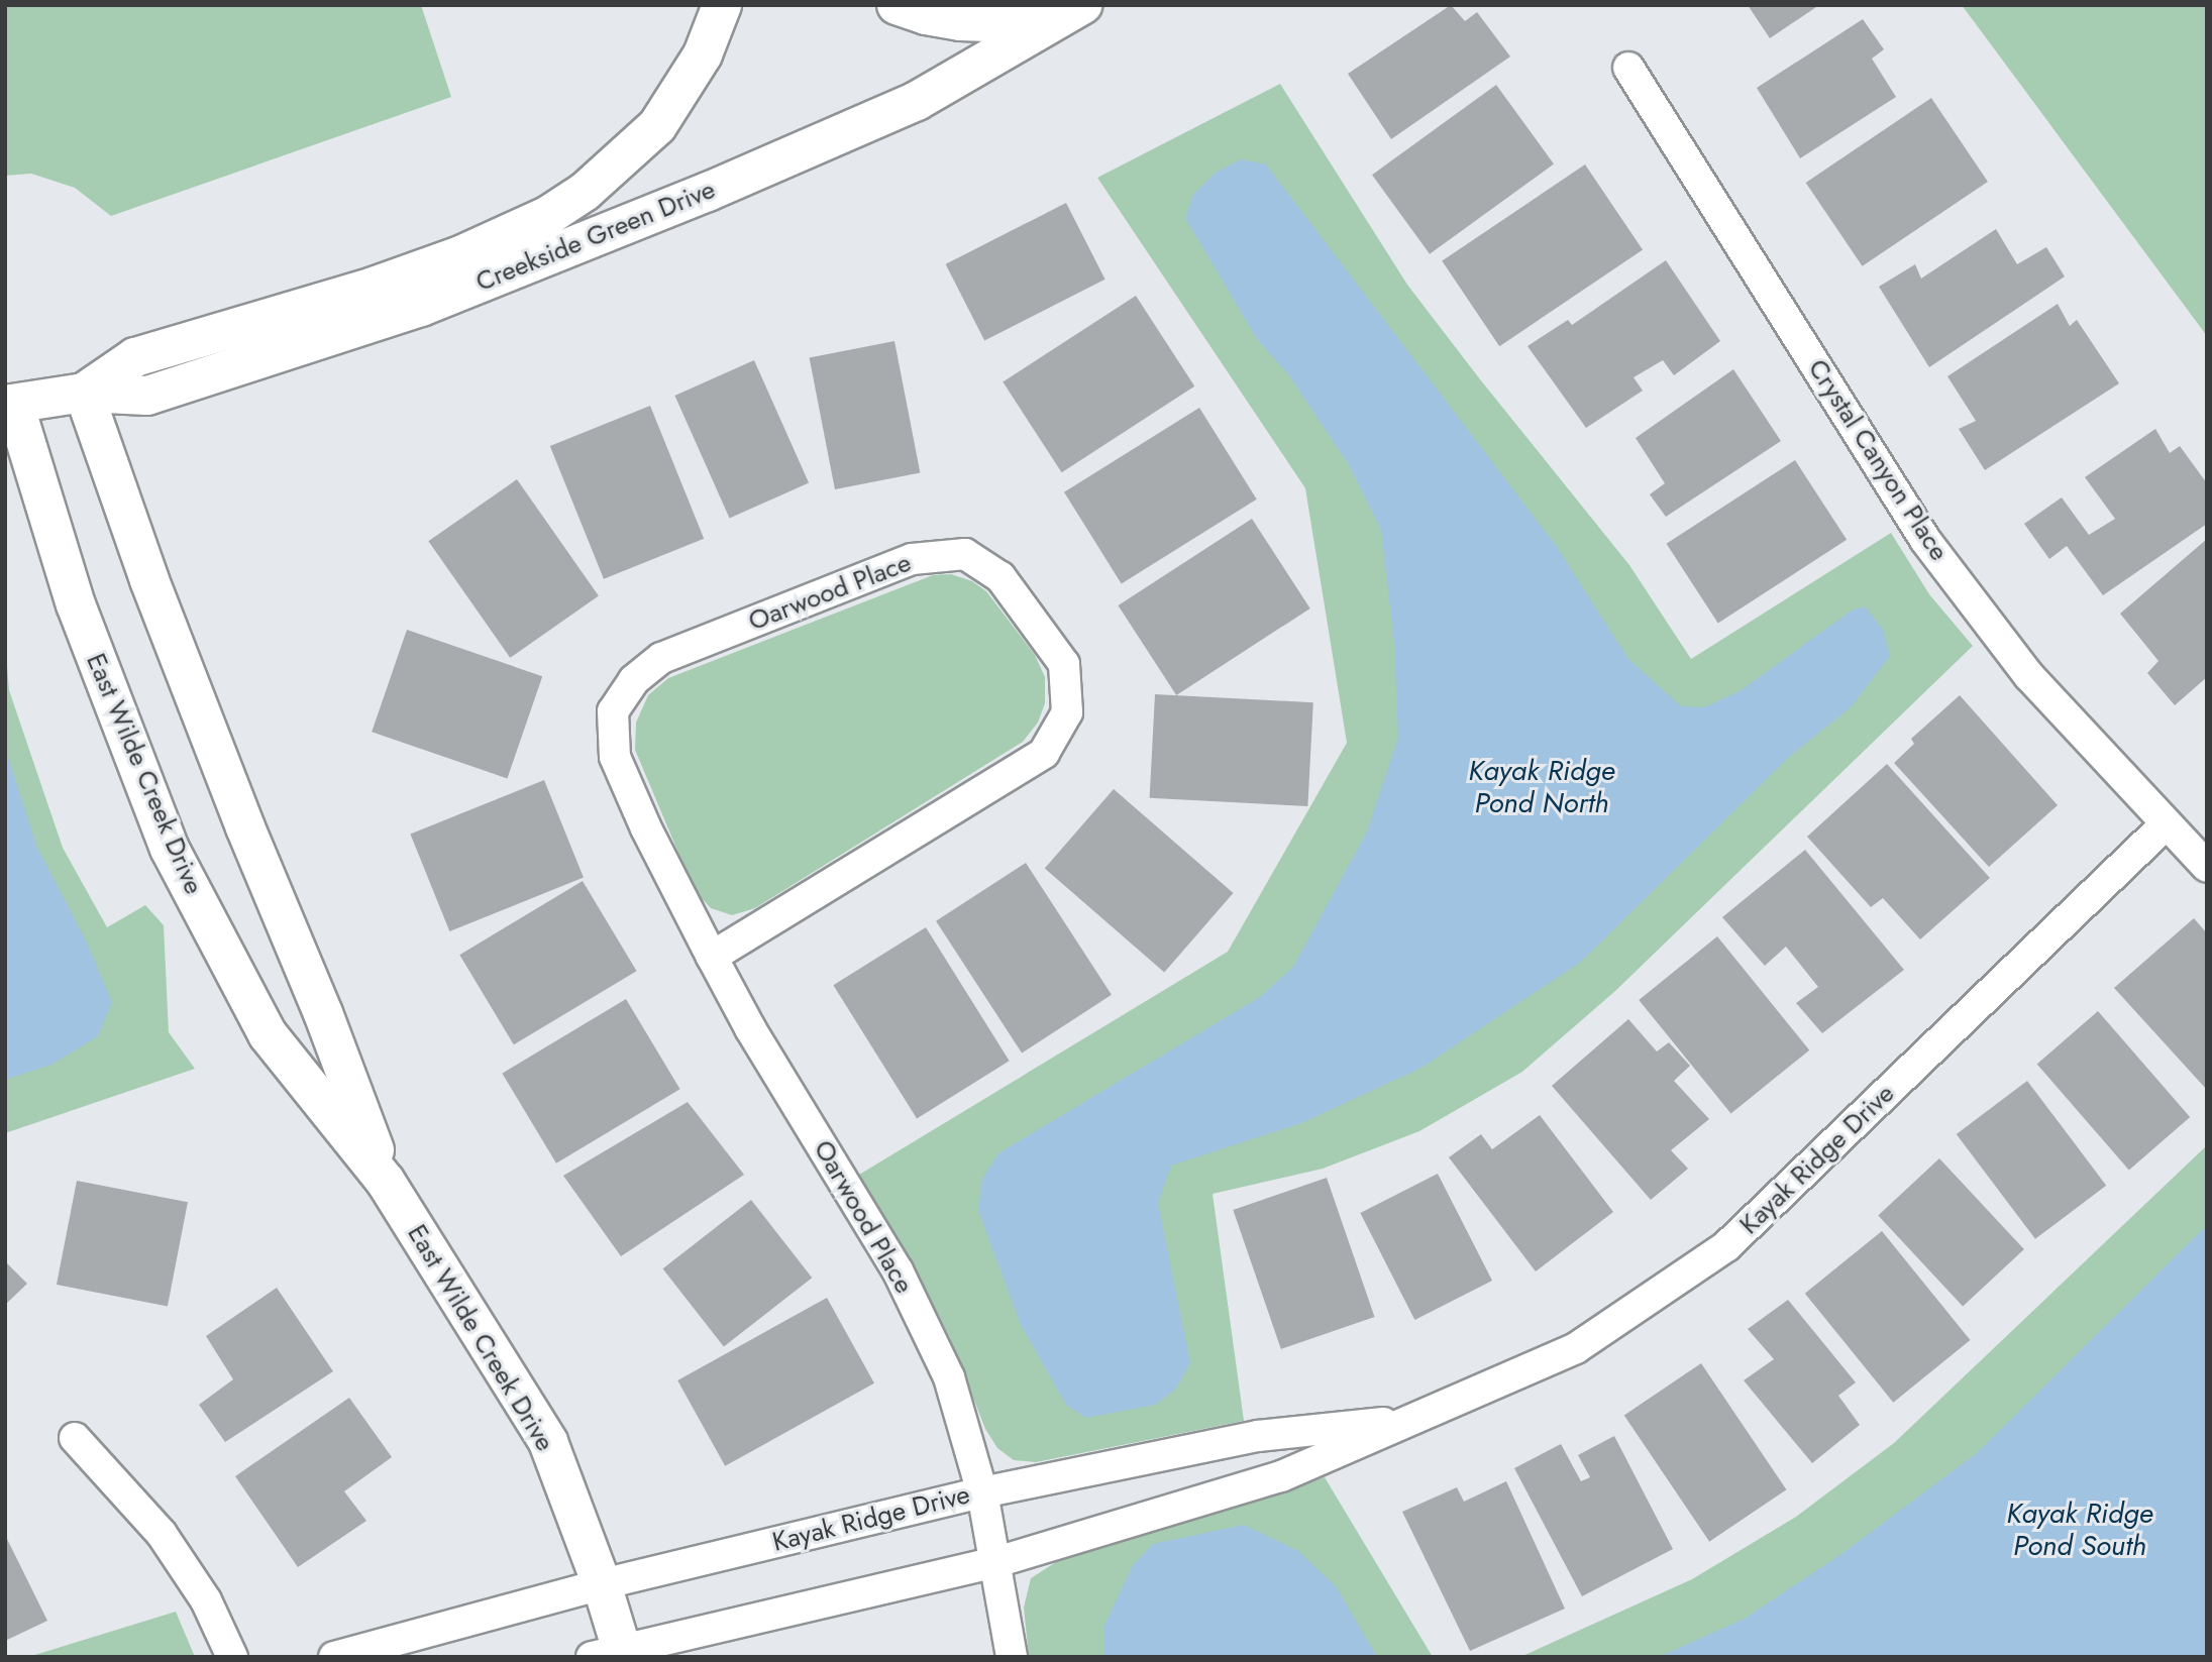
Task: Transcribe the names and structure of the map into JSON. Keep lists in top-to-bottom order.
{
  "streets": {
    "street": [
      "Creekside Green Drive",
      "Crystal Canyon Place",
      "Oarwood Place",
      "East Wilde Creek Drive",
      "Kayak Ridge Drive"
    ]
  },
  "crossings": [
    ["Creekside Green Drive", "East Wilde Creek Drive"],
    ["Crystal Canyon Place", "Kayak Ridge Drive"],
    ["Oarwood Place", "Kayak Ridge Drive"],
    ["East Wilde Creek Drive", "Kayak Ridge Drive"]
  ],
  "water": ["Kayak Ridge Pond North", "Kayak Ridge Pond South"]
}
